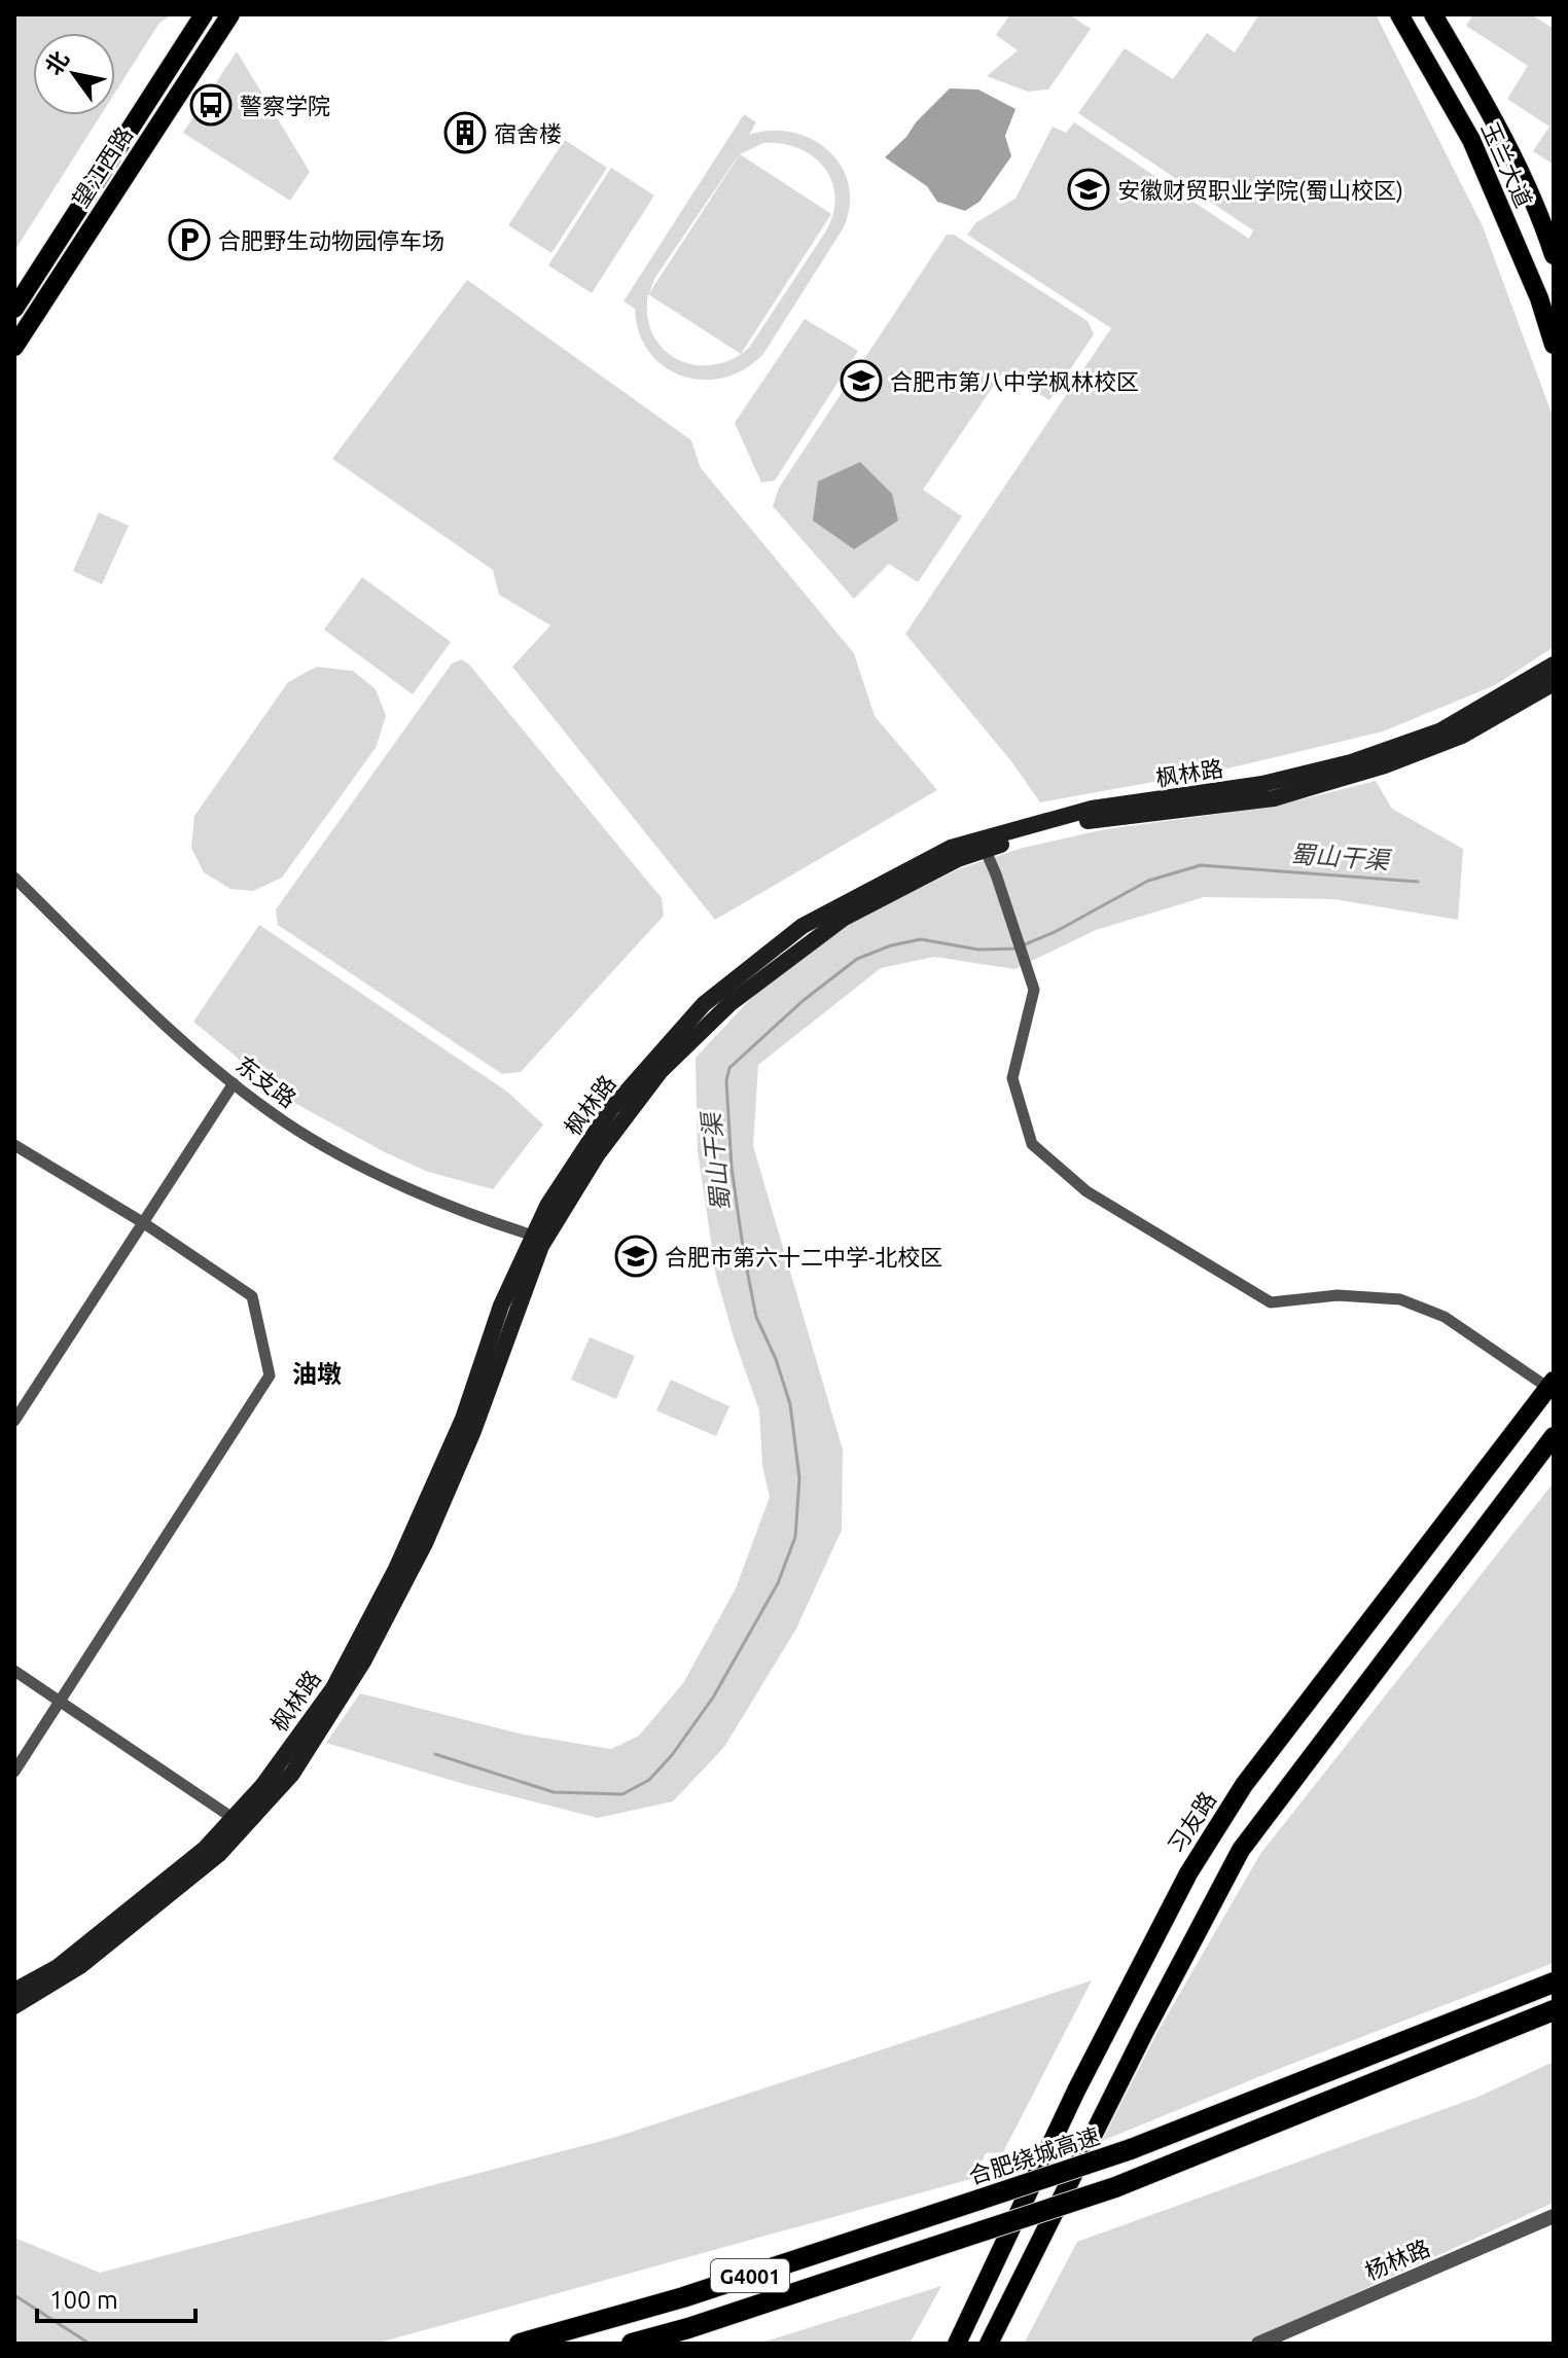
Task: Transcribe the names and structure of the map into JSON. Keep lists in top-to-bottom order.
{
  "streets": {
    "highway": ["合肥绕城高速", "G4001"],
    "main road": [
      "玉兰大道",
      "望江西路",
      "枫林路",
      "习友路"
    ],
    "street": ["东支路", "杨林路"]
  },
  "crossings": [
    ["枫林路", "东支路"]
  ],
  "districts": ["油墩"],
  "water": ["蜀山干渠"],
  "places": {
    "bus stop": ["警察学院"],
    "building": ["宿舍楼"],
    "school or university": ["安徽财贸职业学院(蜀山校区)", "合肥市第八中学枫林校区", "合肥市第六十二中学-北校区"],
    "parking": ["合肥野生动物园停车场"]
  },
  "scale_bar": "100 m",
  "north": "top left"
}
